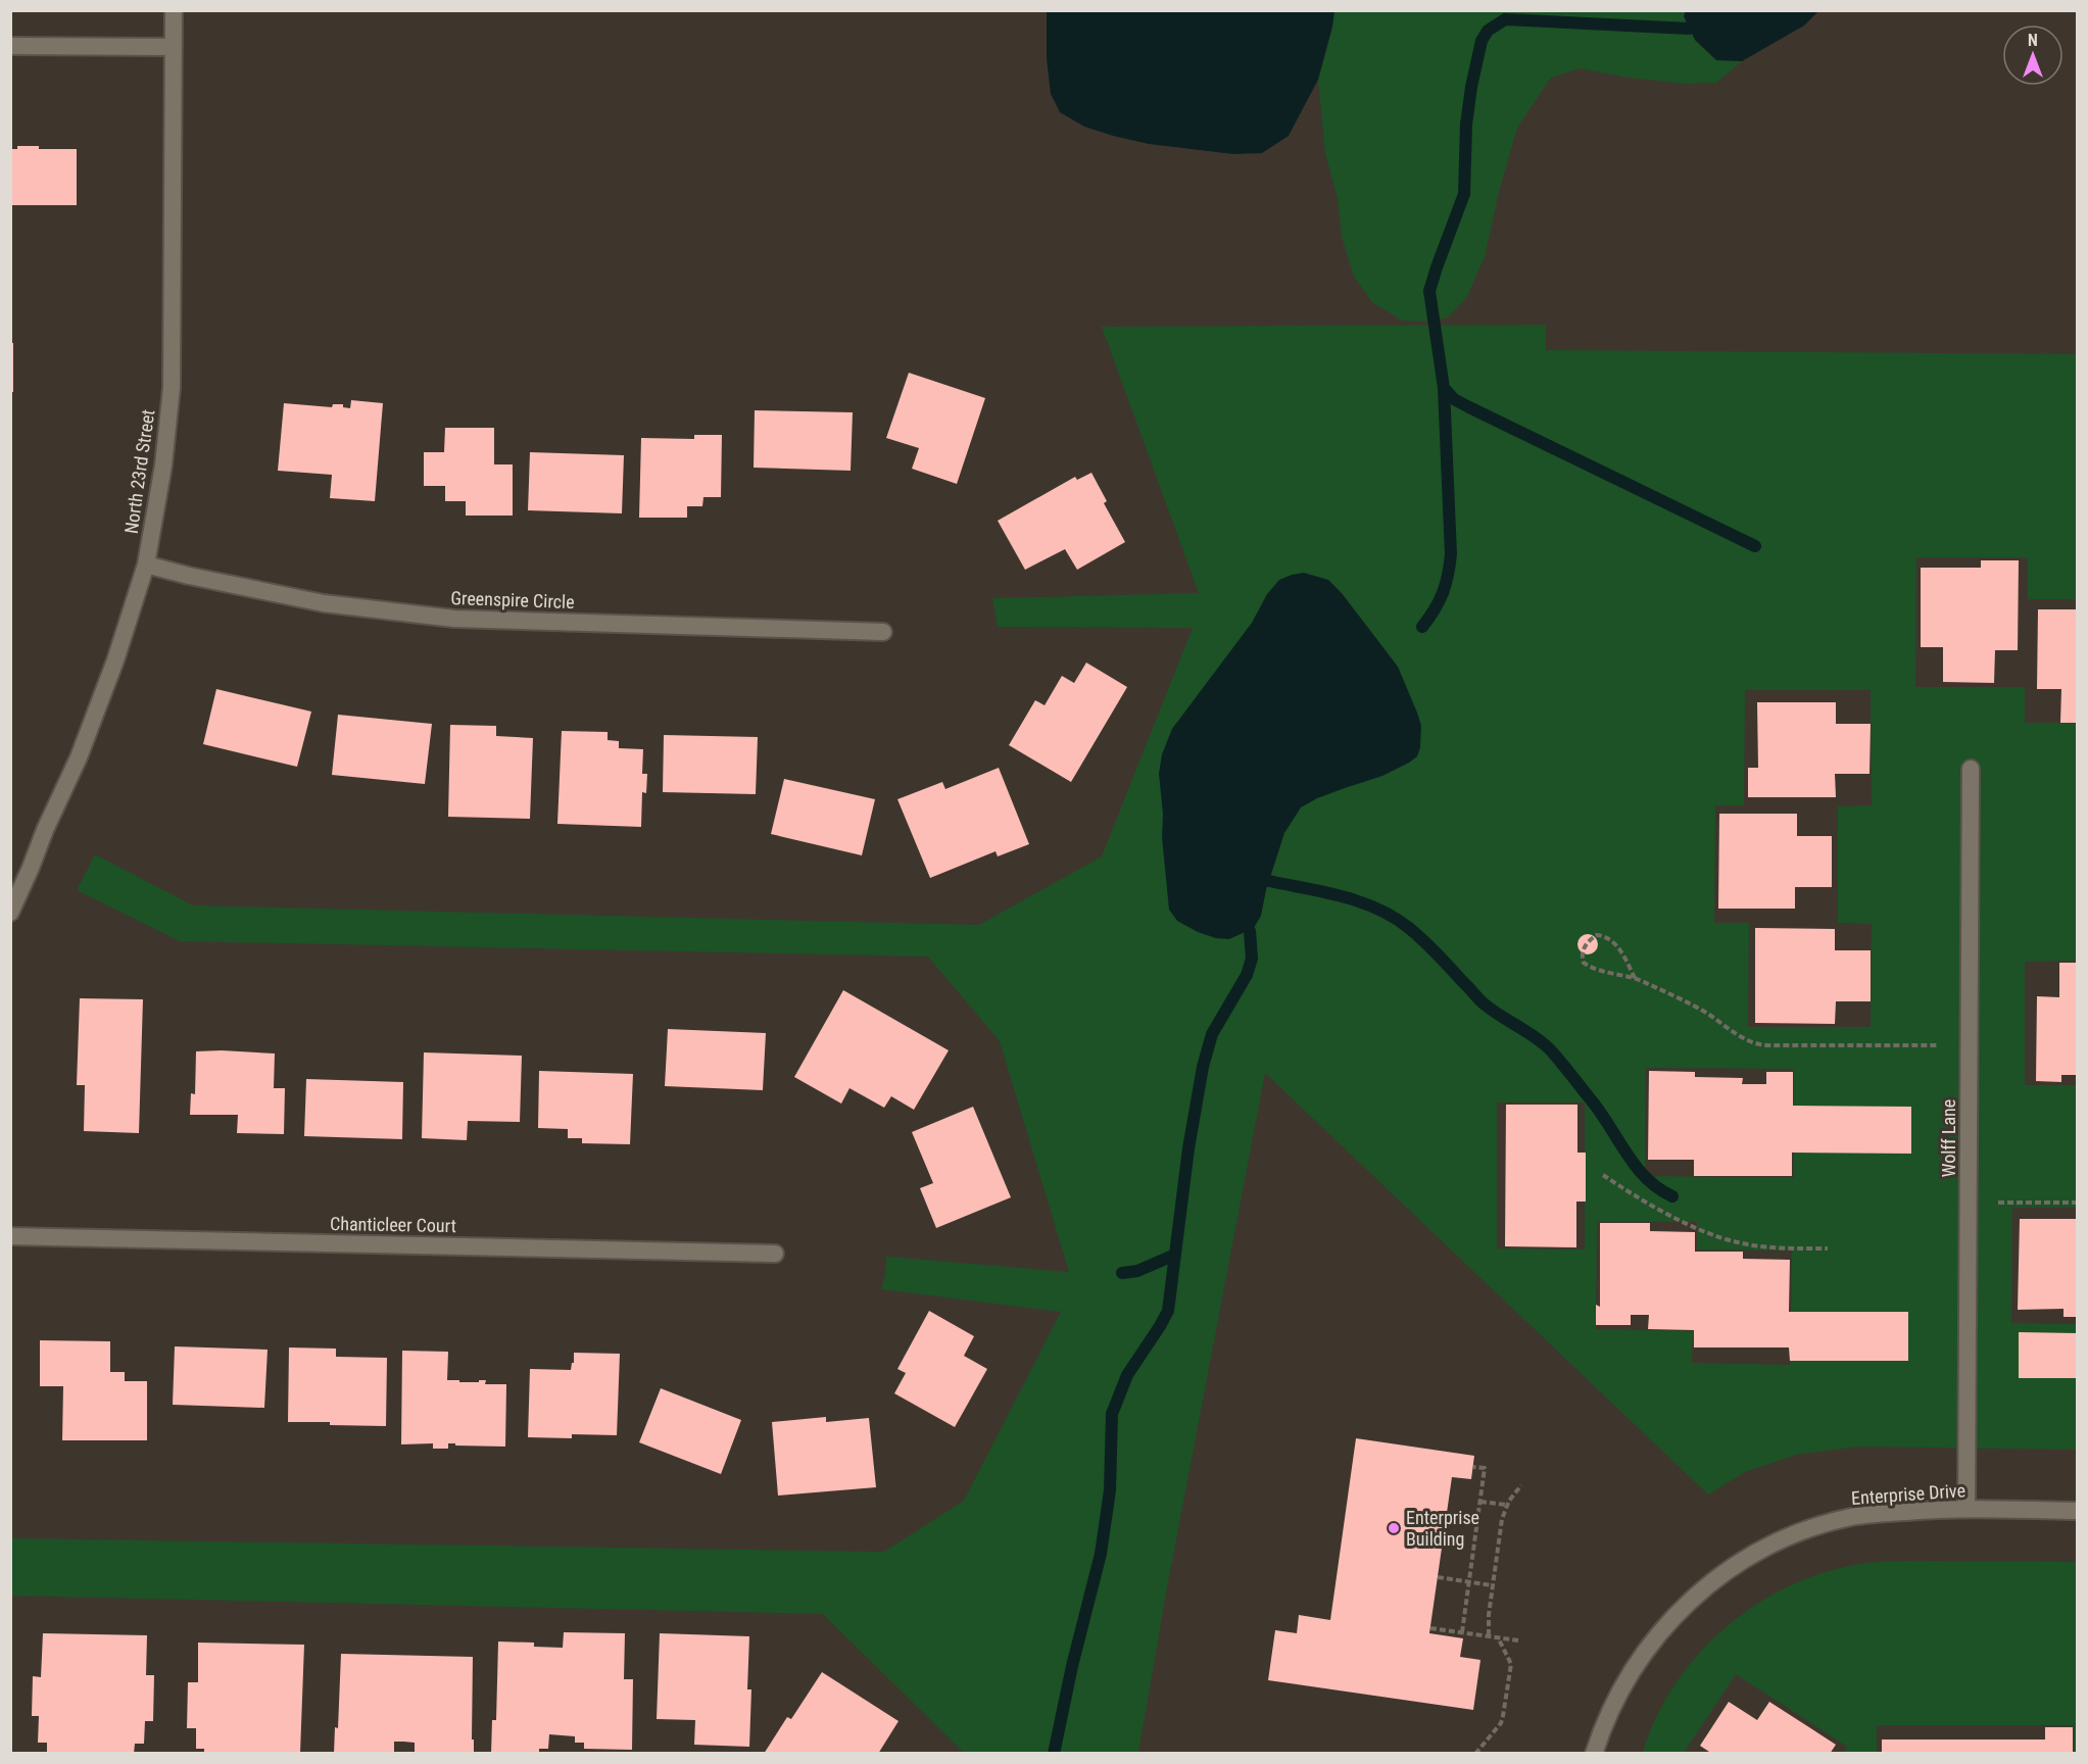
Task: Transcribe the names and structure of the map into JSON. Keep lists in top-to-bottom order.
{
  "streets": {
    "street": [
      "North 23rd Street",
      "Greenspire Circle",
      "Wolff Lane",
      "Chanticleer Court",
      "Enterprise Drive"
    ]
  },
  "crossings": [
    ["North 23rd Street", "Greenspire Circle"],
    ["Wolff Lane", "Enterprise Drive"]
  ],
  "places": ["Enterprise Building"],
  "north": "top"
}
